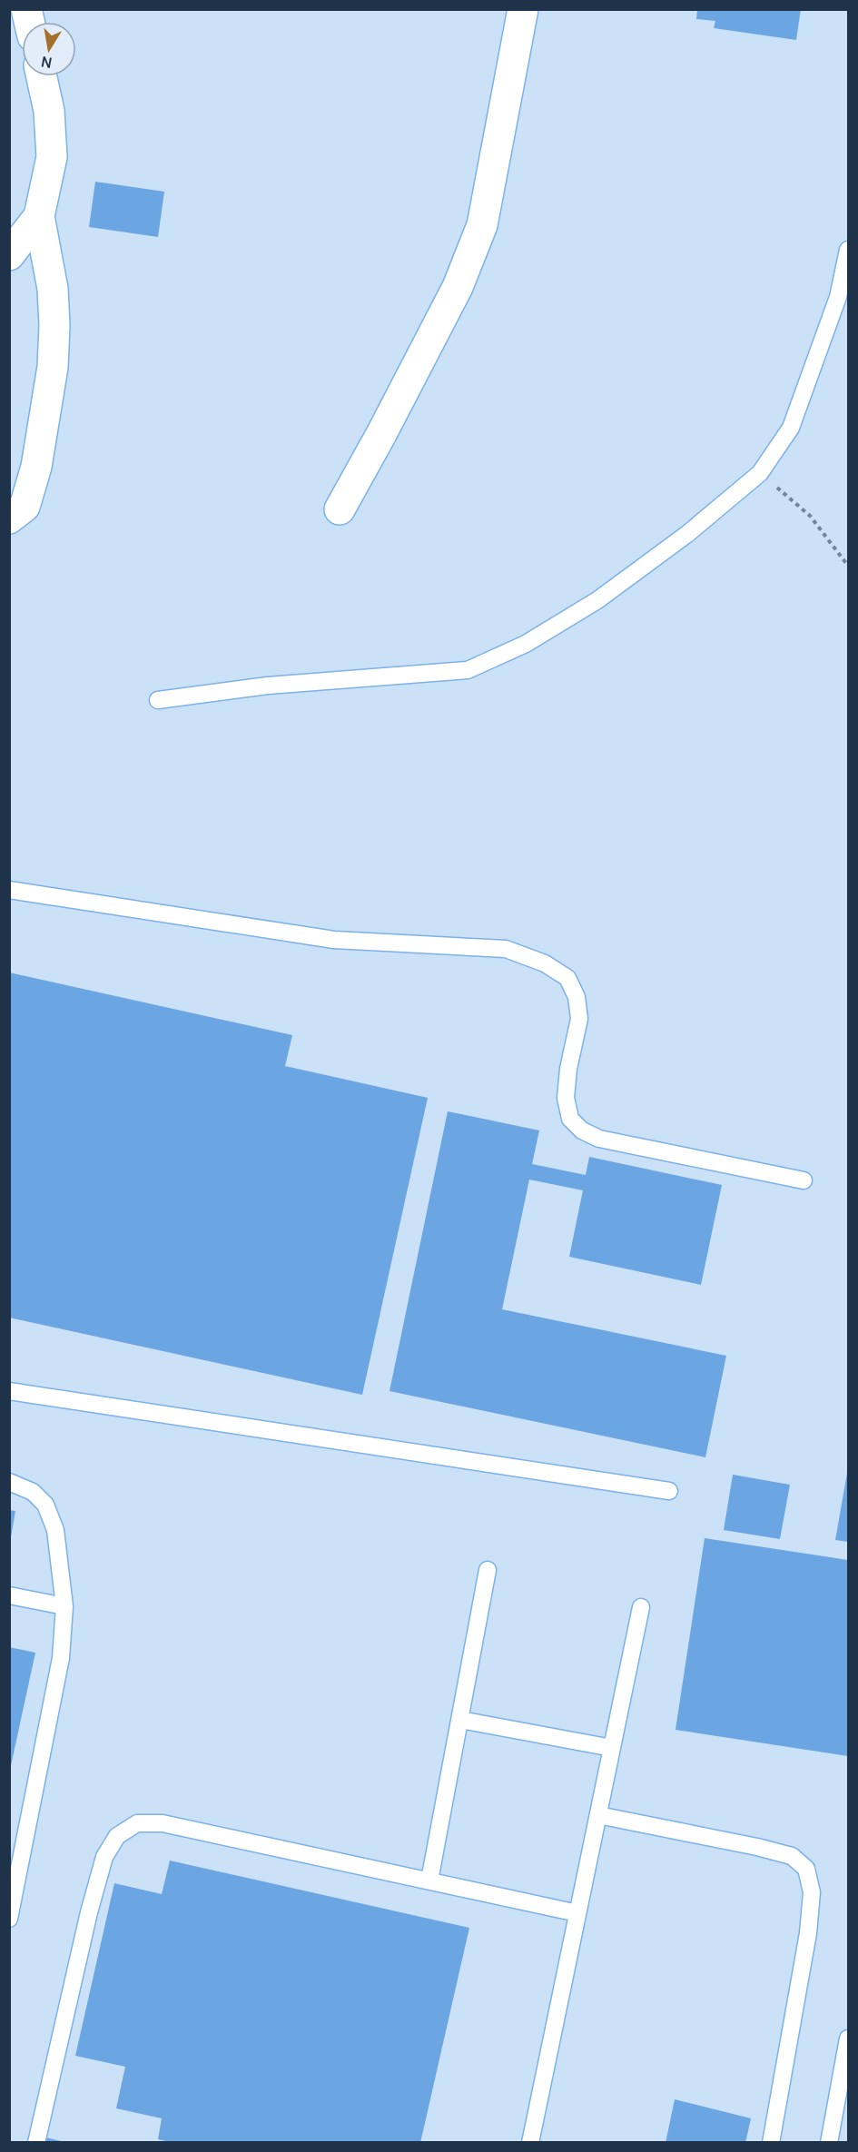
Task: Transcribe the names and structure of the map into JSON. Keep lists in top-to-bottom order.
{
  "north": "bottom"
}
